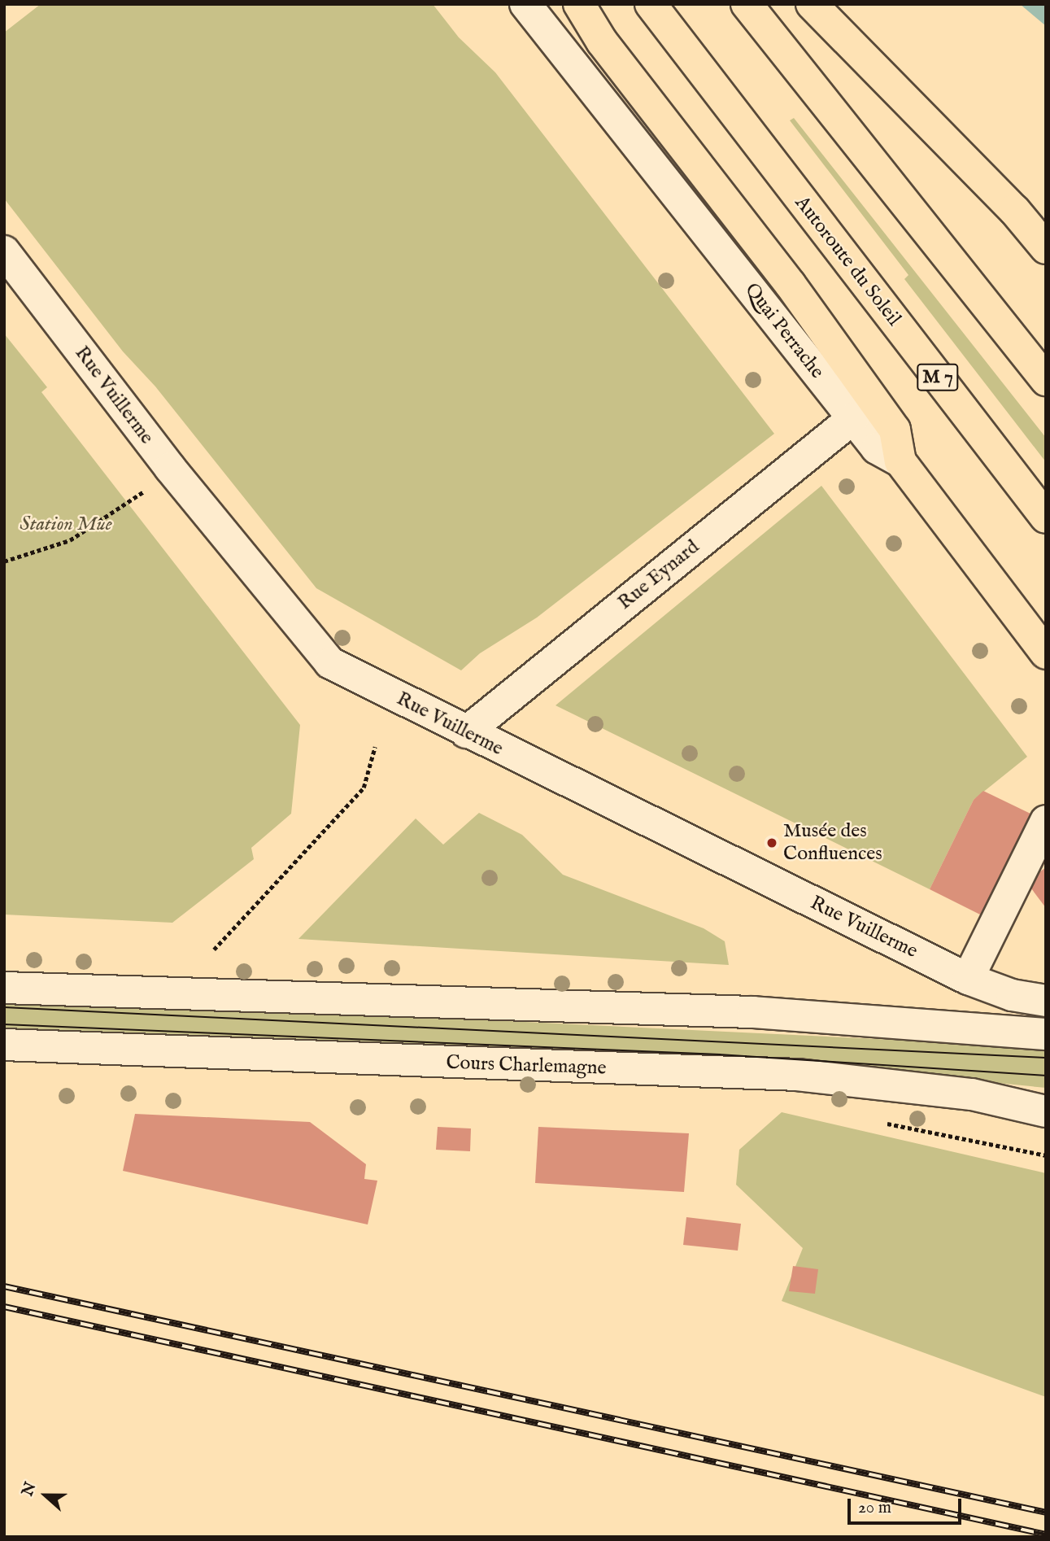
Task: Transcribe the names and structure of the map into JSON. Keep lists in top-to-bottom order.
{
  "streets": {
    "main road": ["Autoroute du Soleil", "Quai Perrache", "M 7"],
    "street": ["Rue Vuillerme", "Rue Eynard", "Cours Charlemagne"]
  },
  "crossings": [
    ["Quai Perrache", "Rue Eynard"],
    ["Rue Vuillerme", "Rue Eynard"]
  ],
  "parks": ["Station Mue"],
  "places": ["Musée des Confluences"],
  "scale_bar": "20 m",
  "north": "left"
}
